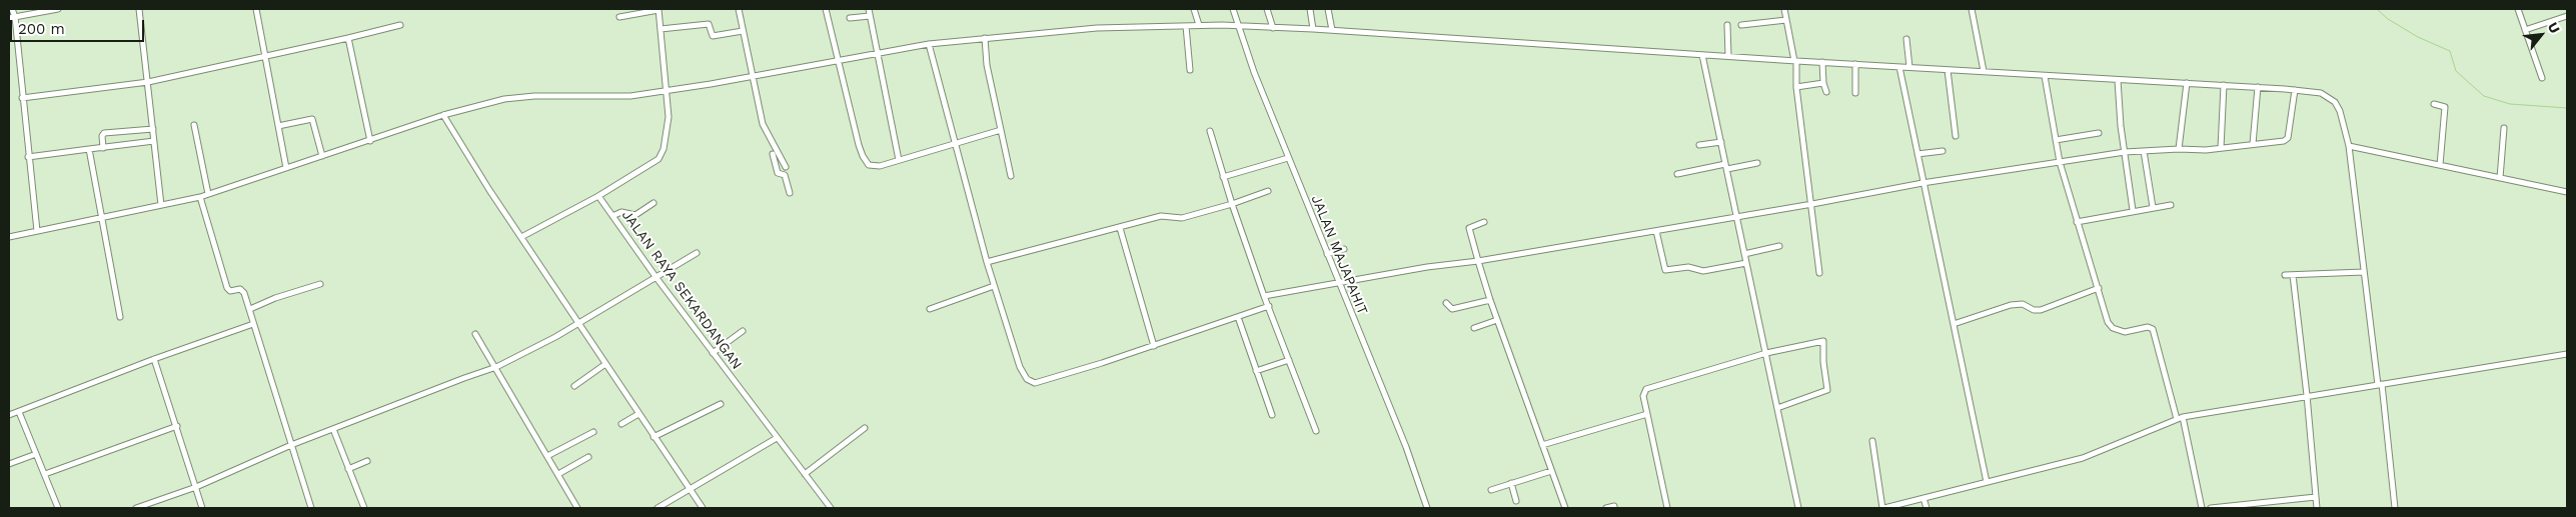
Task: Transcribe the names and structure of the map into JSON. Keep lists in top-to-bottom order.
{
  "streets": {
    "street": ["JALAN MAJAPAHIT", "JALAN RAYA SEKARDANGAN"]
  },
  "scale_bar": "200 m",
  "north": "top right"
}
